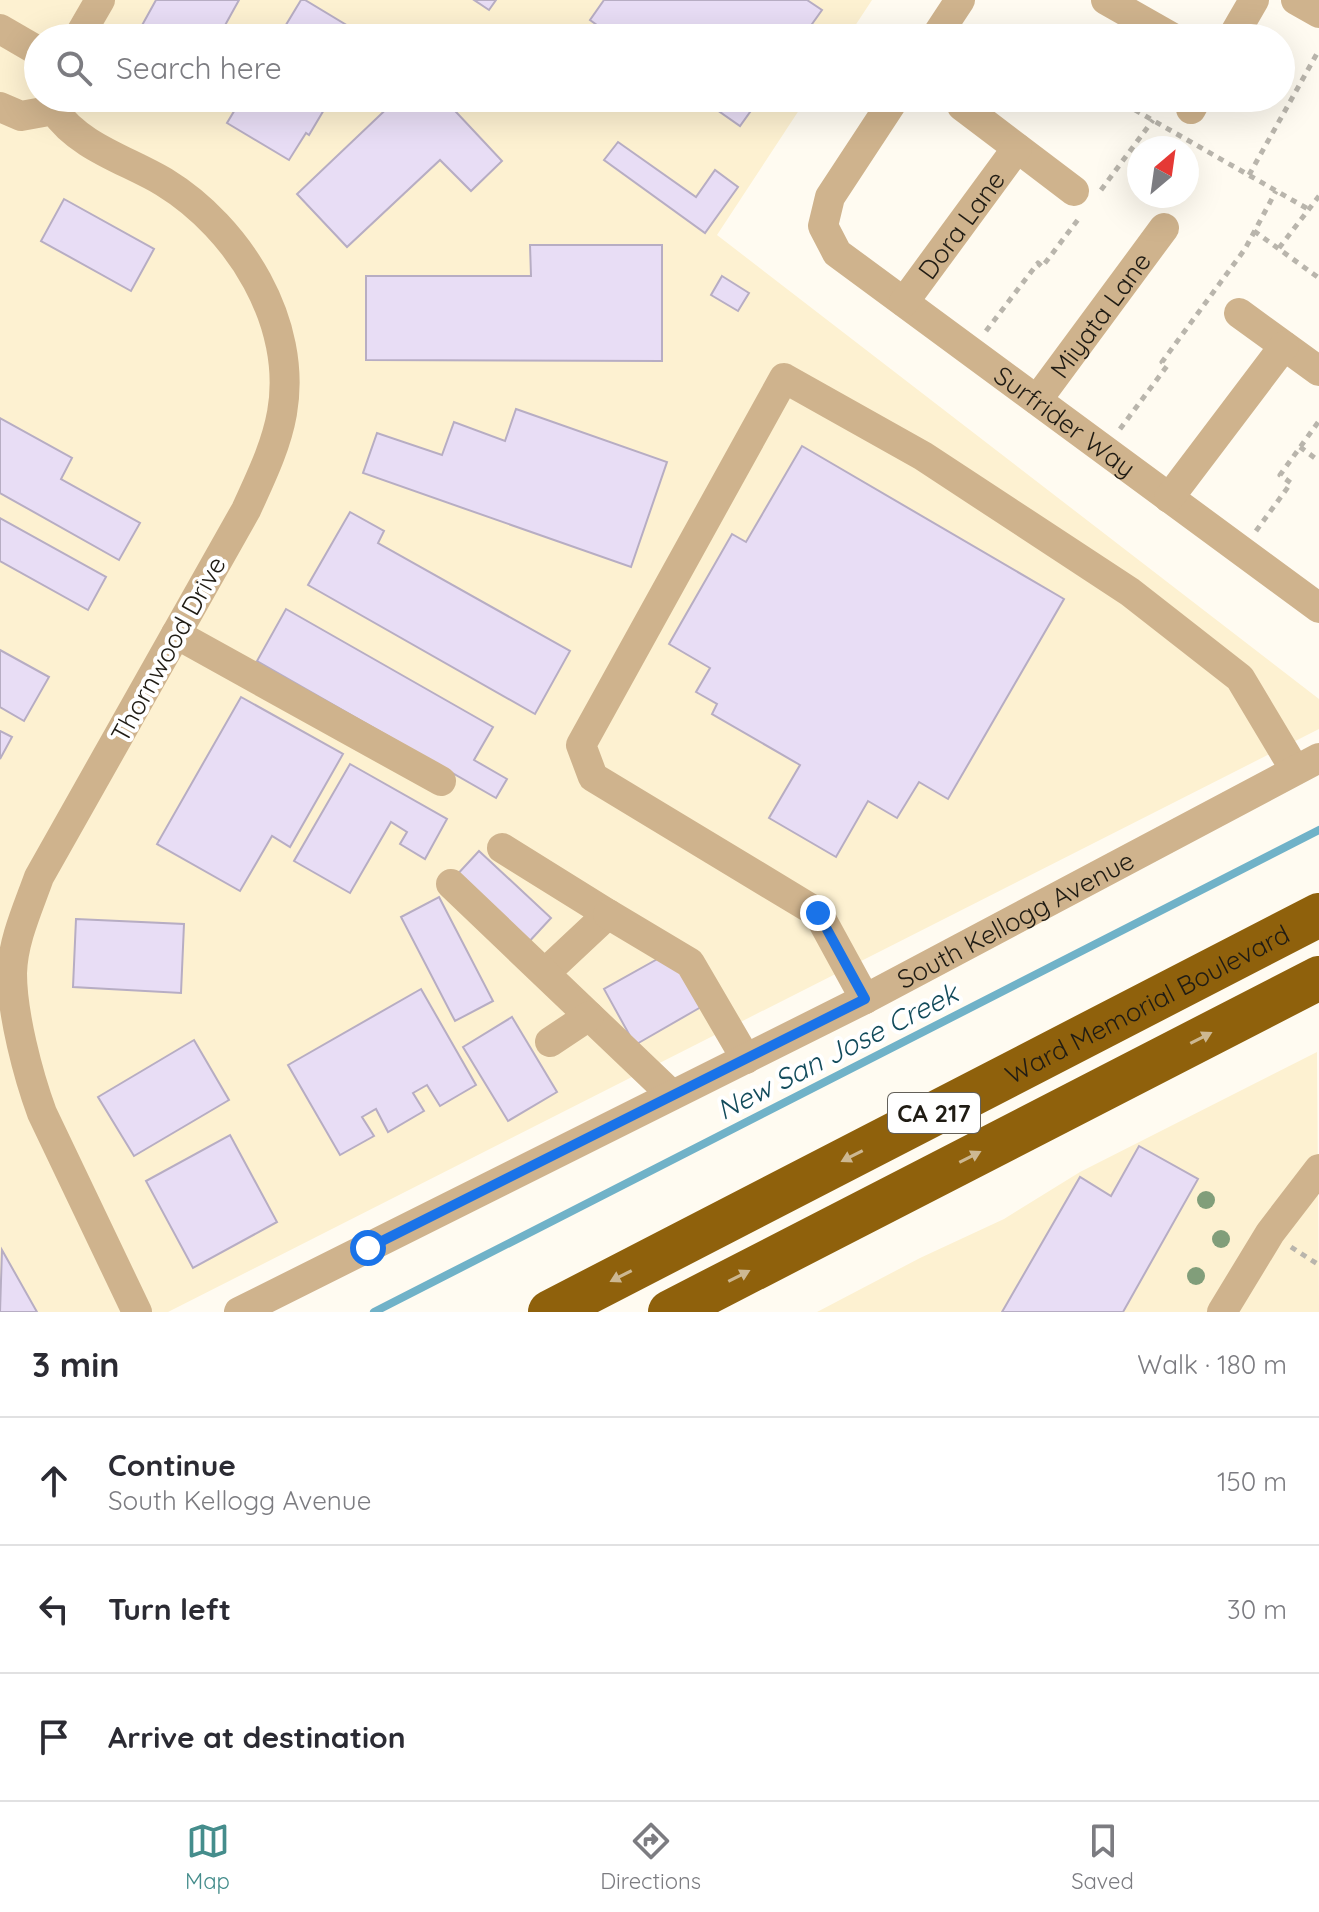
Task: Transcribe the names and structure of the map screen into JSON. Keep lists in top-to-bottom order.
{
  "streets": {
    "highway": ["Ward Memorial Boulevard", "CA 217"],
    "street": [
      "Dora Lane",
      "Miyata Lane",
      "Surfrider Way",
      "Thornwood Drive",
      "South Kellogg Avenue"
    ]
  },
  "crossings": [
    ["Dora Lane", "Surfrider Way"],
    ["Miyata Lane", "Surfrider Way"]
  ],
  "water": ["New San Jose Creek"],
  "north": "top right",
  "page": {
    "search": "Search here",
    "heading": ["3 min", "Walk · 180 m"],
    "list": [
      ["Continue", "South Kellogg Avenue", "150 m"],
      ["Turn left", "30 m"],
      "Arrive at destination"
    ],
    "nav": ["Map", "Directions", "Saved"]
  }
}
